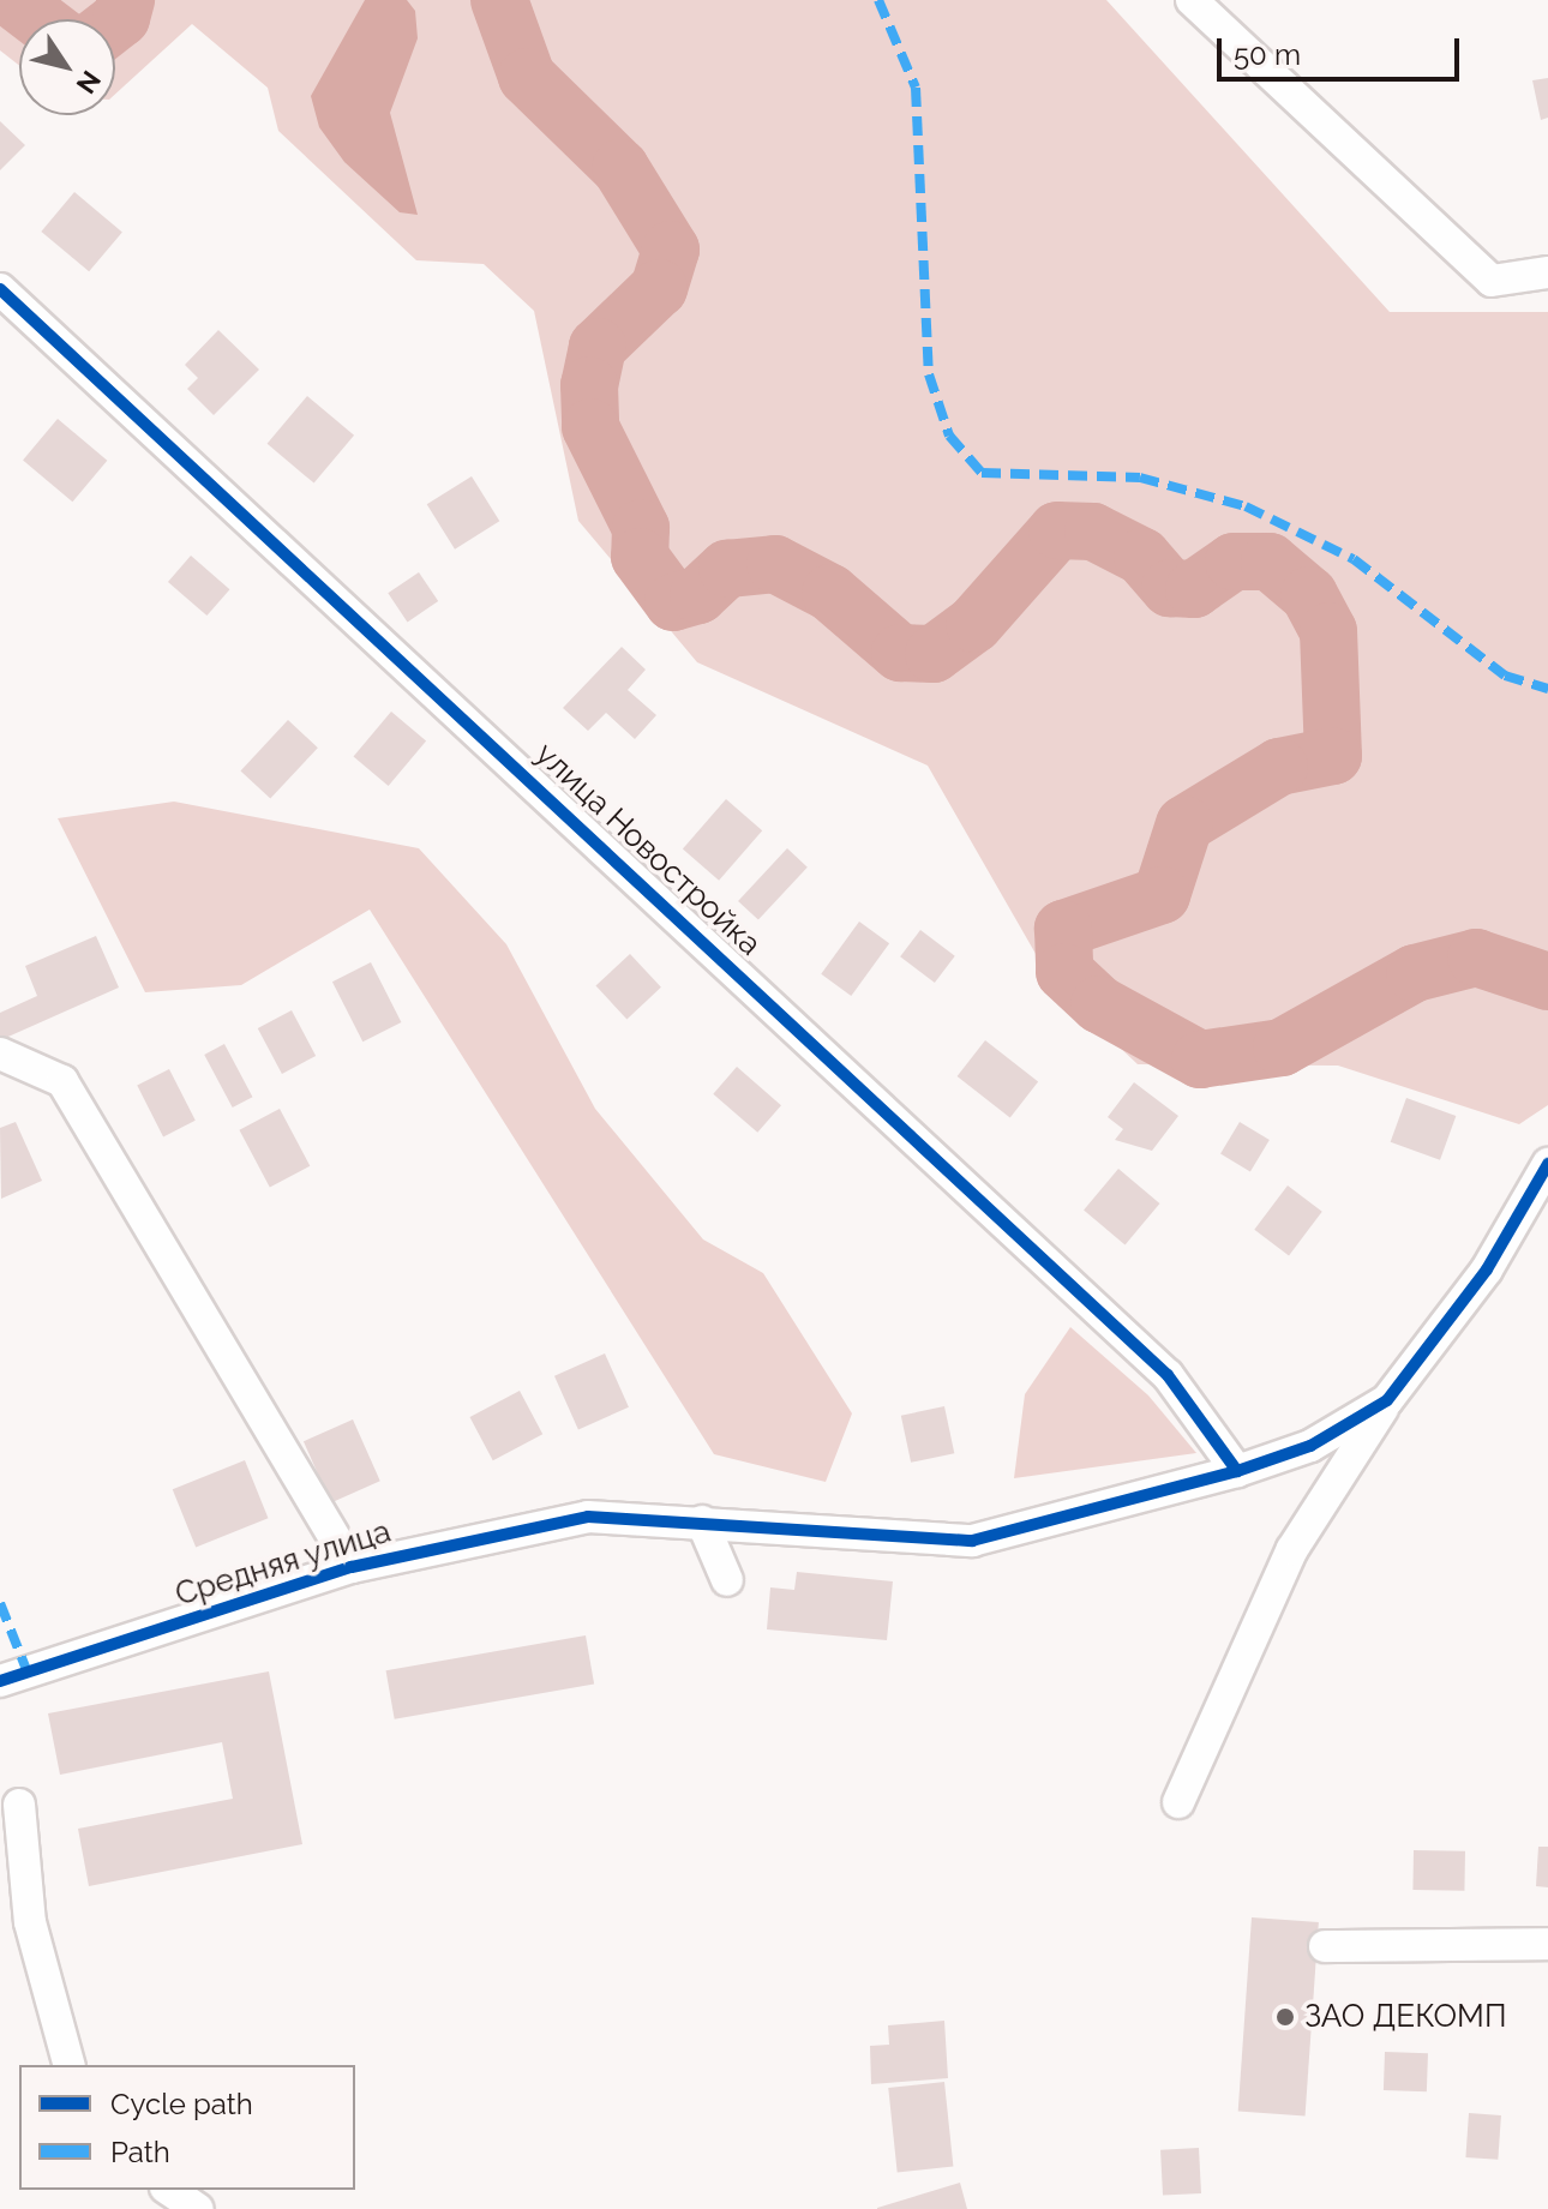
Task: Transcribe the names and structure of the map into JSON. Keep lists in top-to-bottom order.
{
  "streets": {
    "street": ["улица Новостройка", "Средняя улица"]
  },
  "crossings": [
    ["улица Новостройка", "Средняя улица"]
  ],
  "places": ["ЗАО ДЕКОМП"],
  "legend": ["Cycle path", "Path"],
  "scale_bar": "50 m",
  "north": "bottom right"
}
